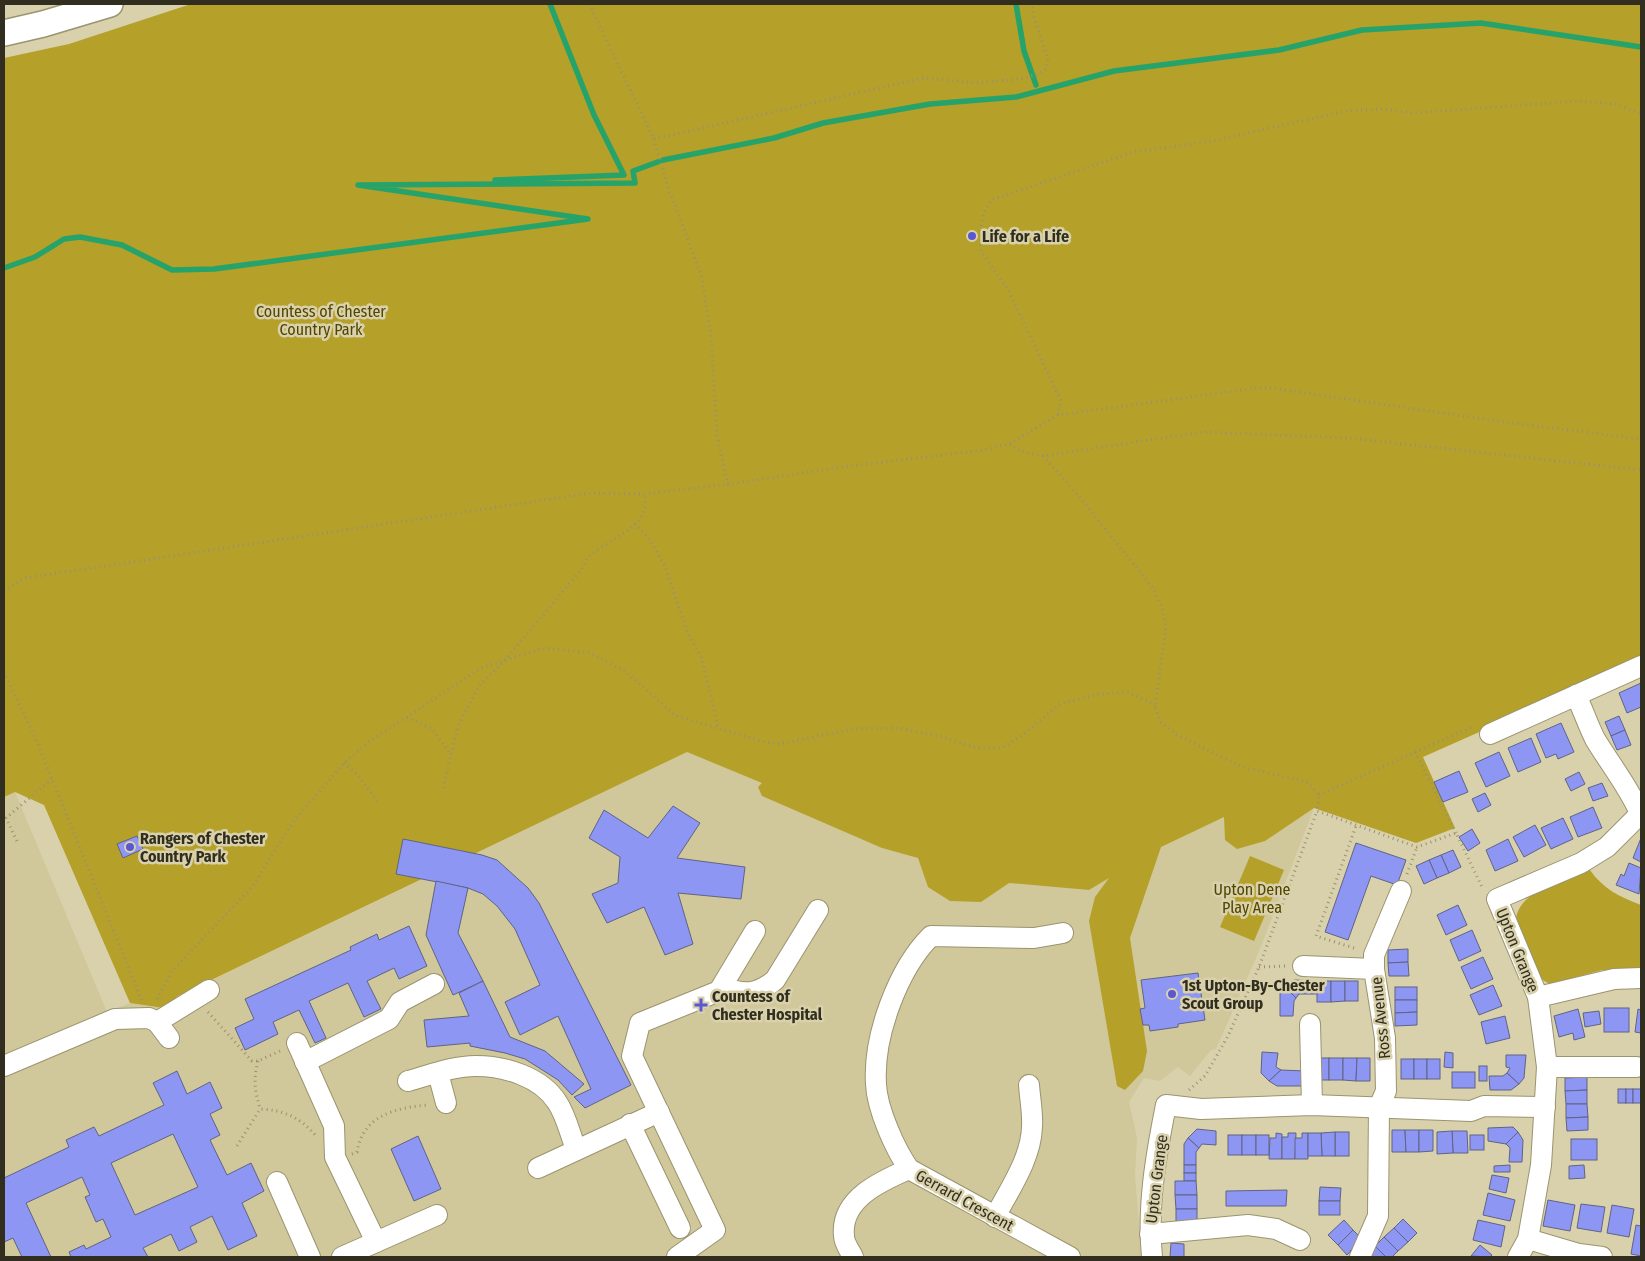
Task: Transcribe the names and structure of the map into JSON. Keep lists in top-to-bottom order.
{
  "streets": {
    "street": ["Upton Grange", "Ross Avenue", "Gerrard Crescent"]
  },
  "parks": ["Countess of Chester Country Park", "Upton Dene Play Area"],
  "places": {
    "other": ["Life for a Life", "Rangers of Chester Country Park", "1st Upton-By-Chester Scout Group"],
    "health": ["Countess of Chester Hospital"]
  }
}
